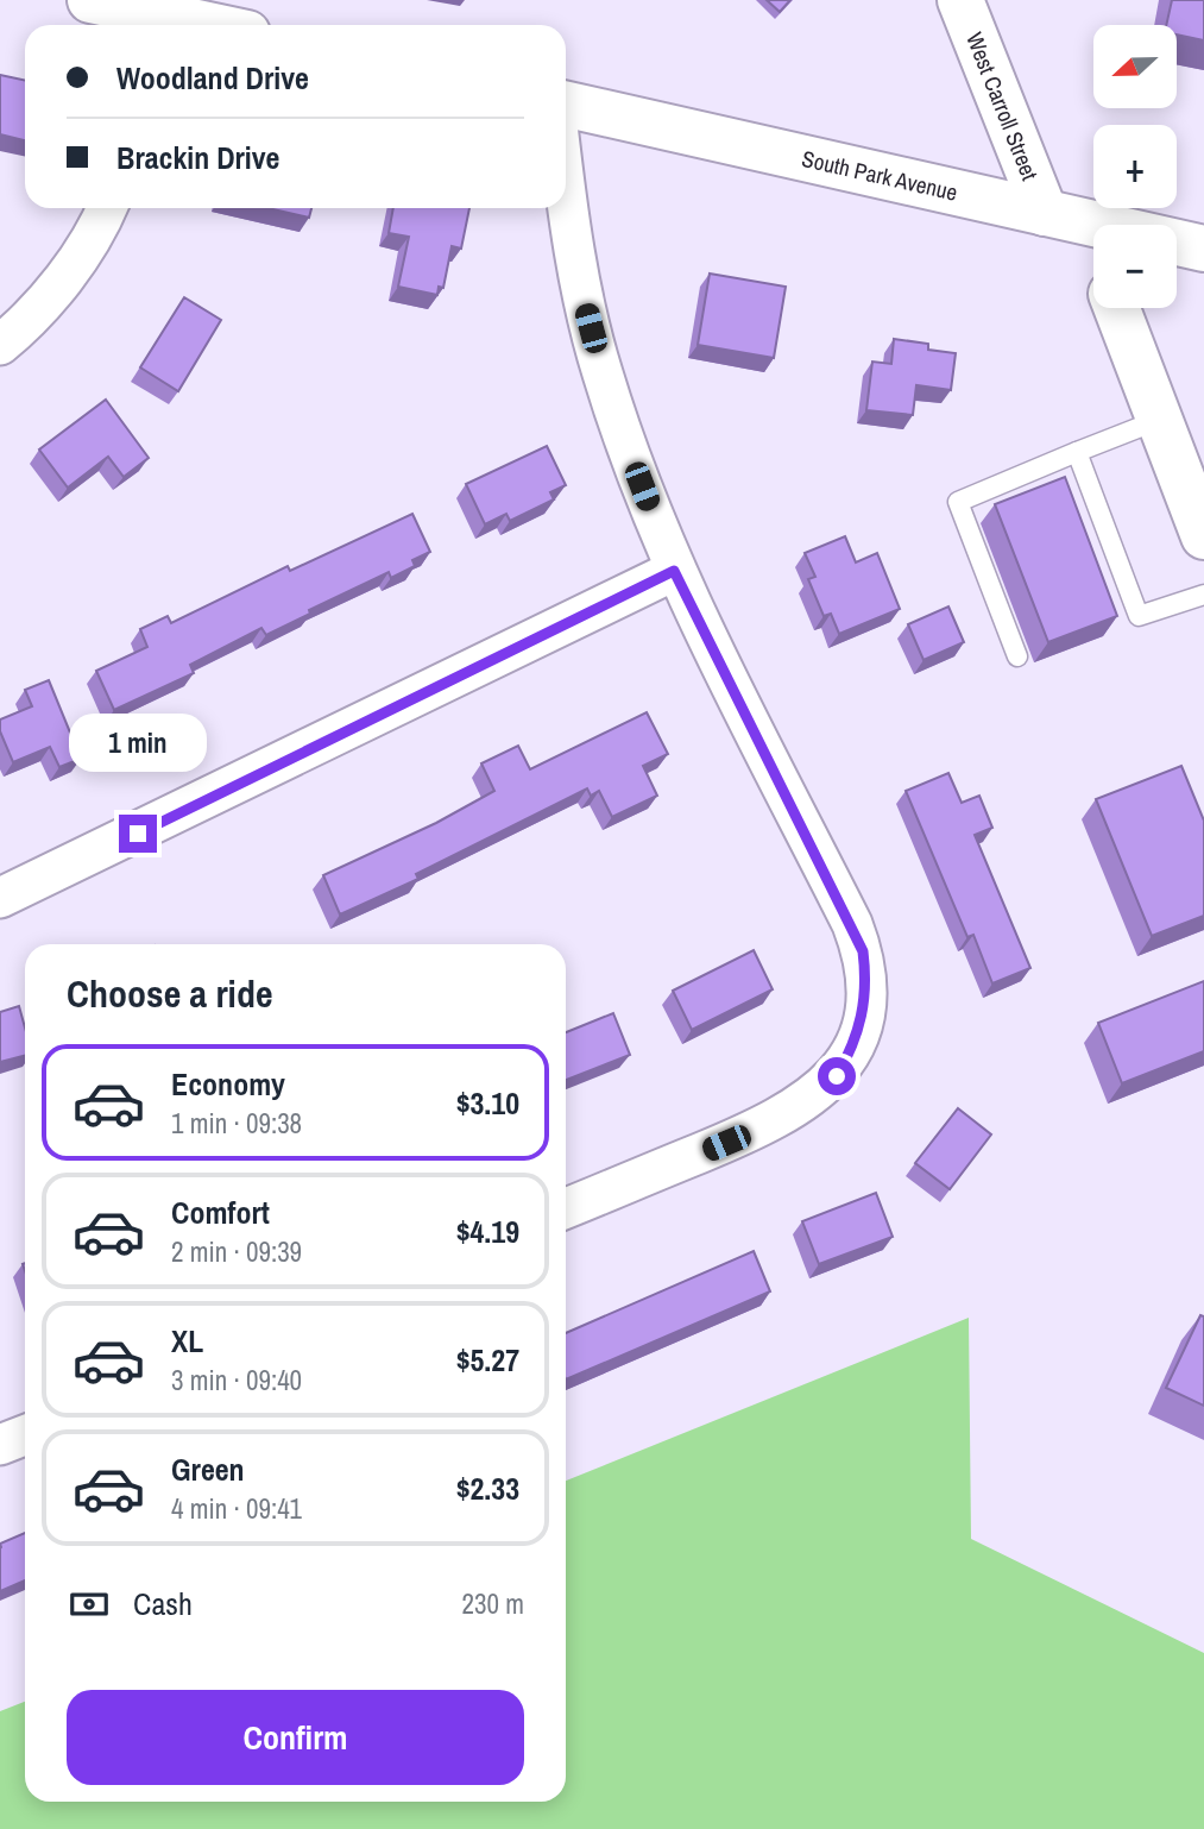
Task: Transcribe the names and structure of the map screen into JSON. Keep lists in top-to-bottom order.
{
  "streets": {
    "street": ["West Carroll Street", "South Park Avenue"]
  },
  "crossings": [
    ["West Carroll Street", "South Park Avenue"]
  ],
  "north": "left",
  "page": {
    "map_buttons": ["+", "−"],
    "banner": ["Woodland Drive", "Brackin Drive"],
    "bubble": "1 min",
    "heading": "Choose a ride",
    "list": [
      {
        "name": "Economy",
        "note": "1 min · 09:38",
        "value": "$3.10"
      },
      {
        "name": "Comfort",
        "note": "2 min · 09:39",
        "value": "$4.19"
      },
      {
        "name": "XL",
        "note": "3 min · 09:40",
        "value": "$5.27"
      },
      {
        "name": "Green",
        "note": "4 min · 09:41",
        "value": "$2.33"
      }
    ],
    "pay": ["Cash", "230 m"],
    "buttons": "Confirm"
  }
}
